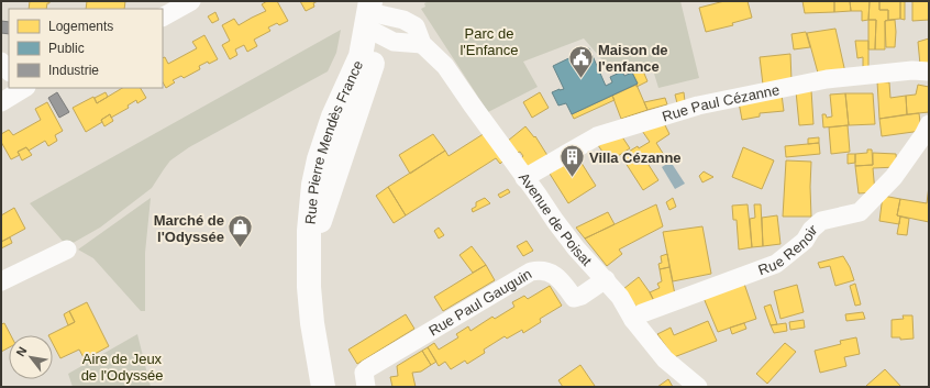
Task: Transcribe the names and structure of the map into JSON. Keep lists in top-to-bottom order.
{
  "streets": {
    "main road": ["Rue Pierre Mendès France"],
    "street": [
      "Rue Paul Cézanne",
      "Avenue de Poisat",
      "Rue Renoir",
      "Rue Paul Gauguin"
    ]
  },
  "crossings": [
    ["Rue Paul Cézanne", "Avenue de Poisat"],
    ["Rue Pierre Mendès France", "Avenue de Poisat"],
    ["Avenue de Poisat", "Rue Renoir"],
    ["Avenue de Poisat", "Rue Paul Gauguin"]
  ],
  "parks": ["Parc de l'Enfance", "Aire de Jeux de l'Odyssée"],
  "places": {
    "public building": ["Maison de l'enfance"],
    "building": ["Villa Cézanne"],
    "shop": ["Marché de l'Odyssée"]
  },
  "legend": ["Logements", "Public", "Industrie"],
  "north": "top left"
}
